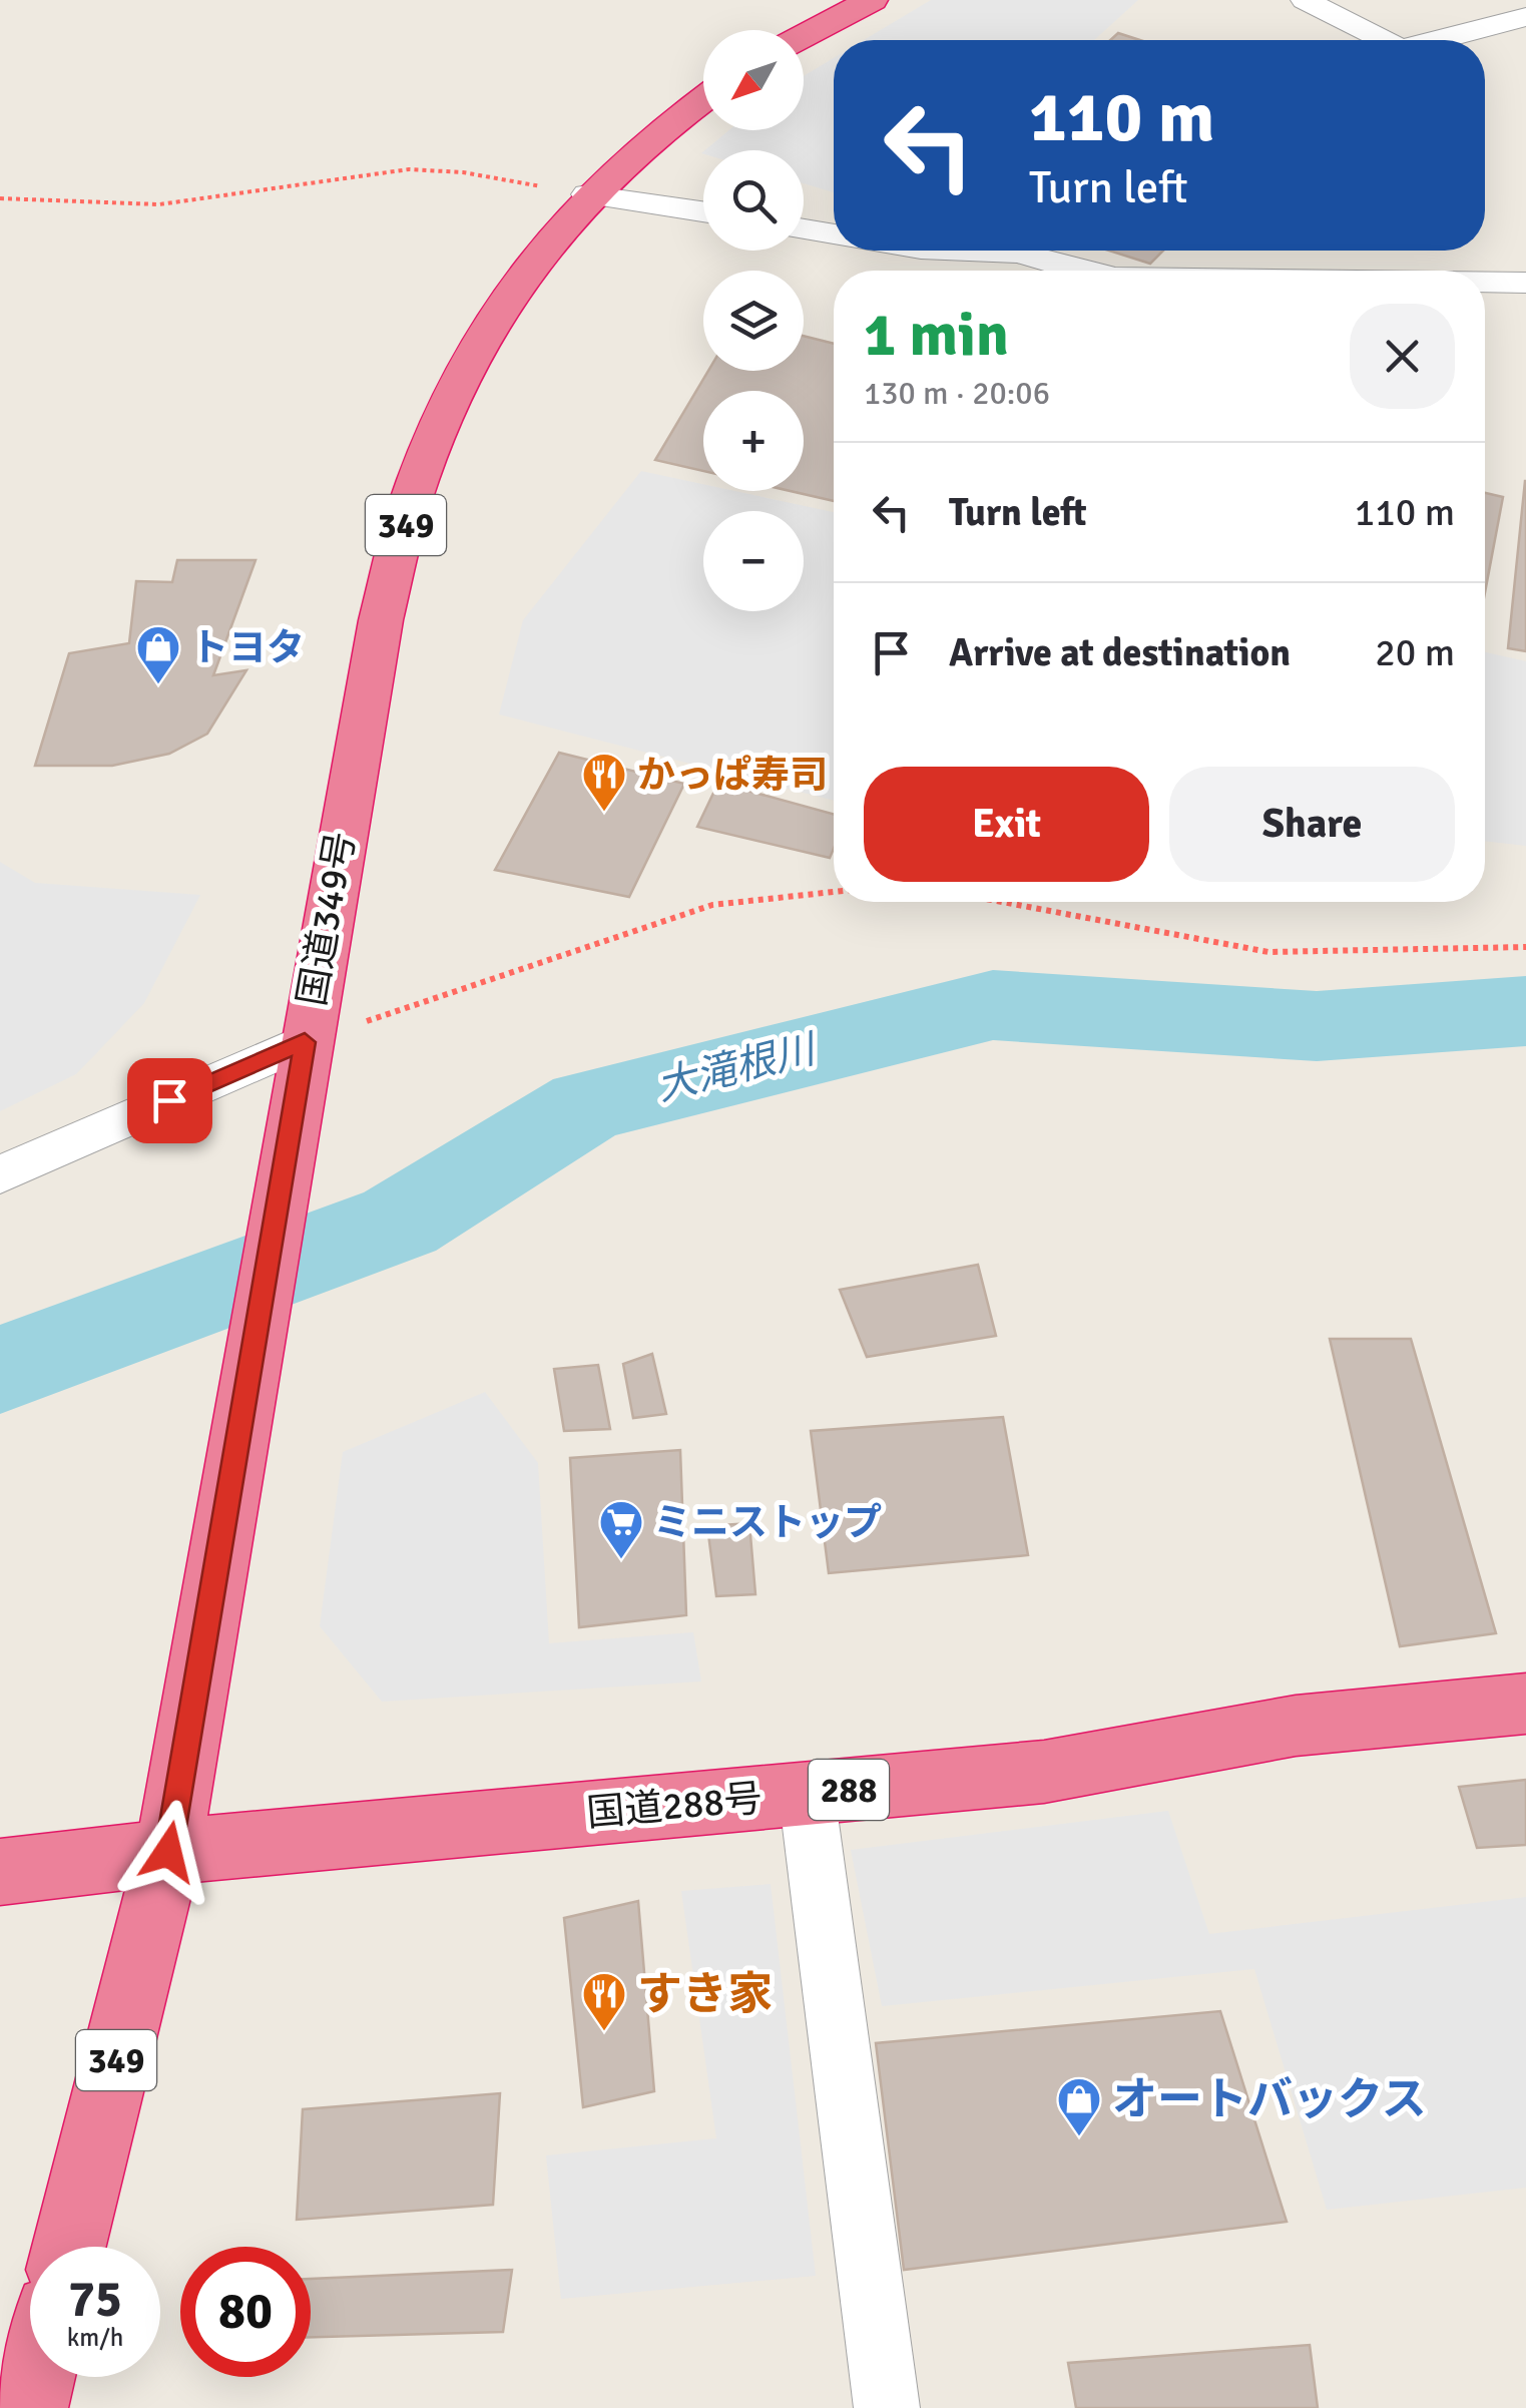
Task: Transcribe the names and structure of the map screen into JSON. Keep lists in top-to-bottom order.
{
  "streets": {
    "highway": [
      "349",
      "国道349号",
      "288",
      "国道288号"
    ]
  },
  "crossings": [
    ["国道349号", "国道288号"]
  ],
  "water": ["大滝根川"],
  "places": {
    "shop": ["トヨタ", "オートバックス"],
    "restaurant": ["かっぱ寿司", "すき家"],
    "supermarket": ["ミニストップ"]
  },
  "north": "bottom left",
  "page": {
    "map_buttons": ["+", "−"],
    "turn": ["110 m", "Turn left"],
    "heading": ["1 min", "130 m · 20:06"],
    "list": [
      {
        "name": "Turn left",
        "value": "110 m"
      },
      {
        "name": "Arrive at destination",
        "value": "20 m"
      }
    ],
    "buttons": ["Exit", "Share"],
    "speed": "75 km/h",
    "limit": "80"
  }
}
